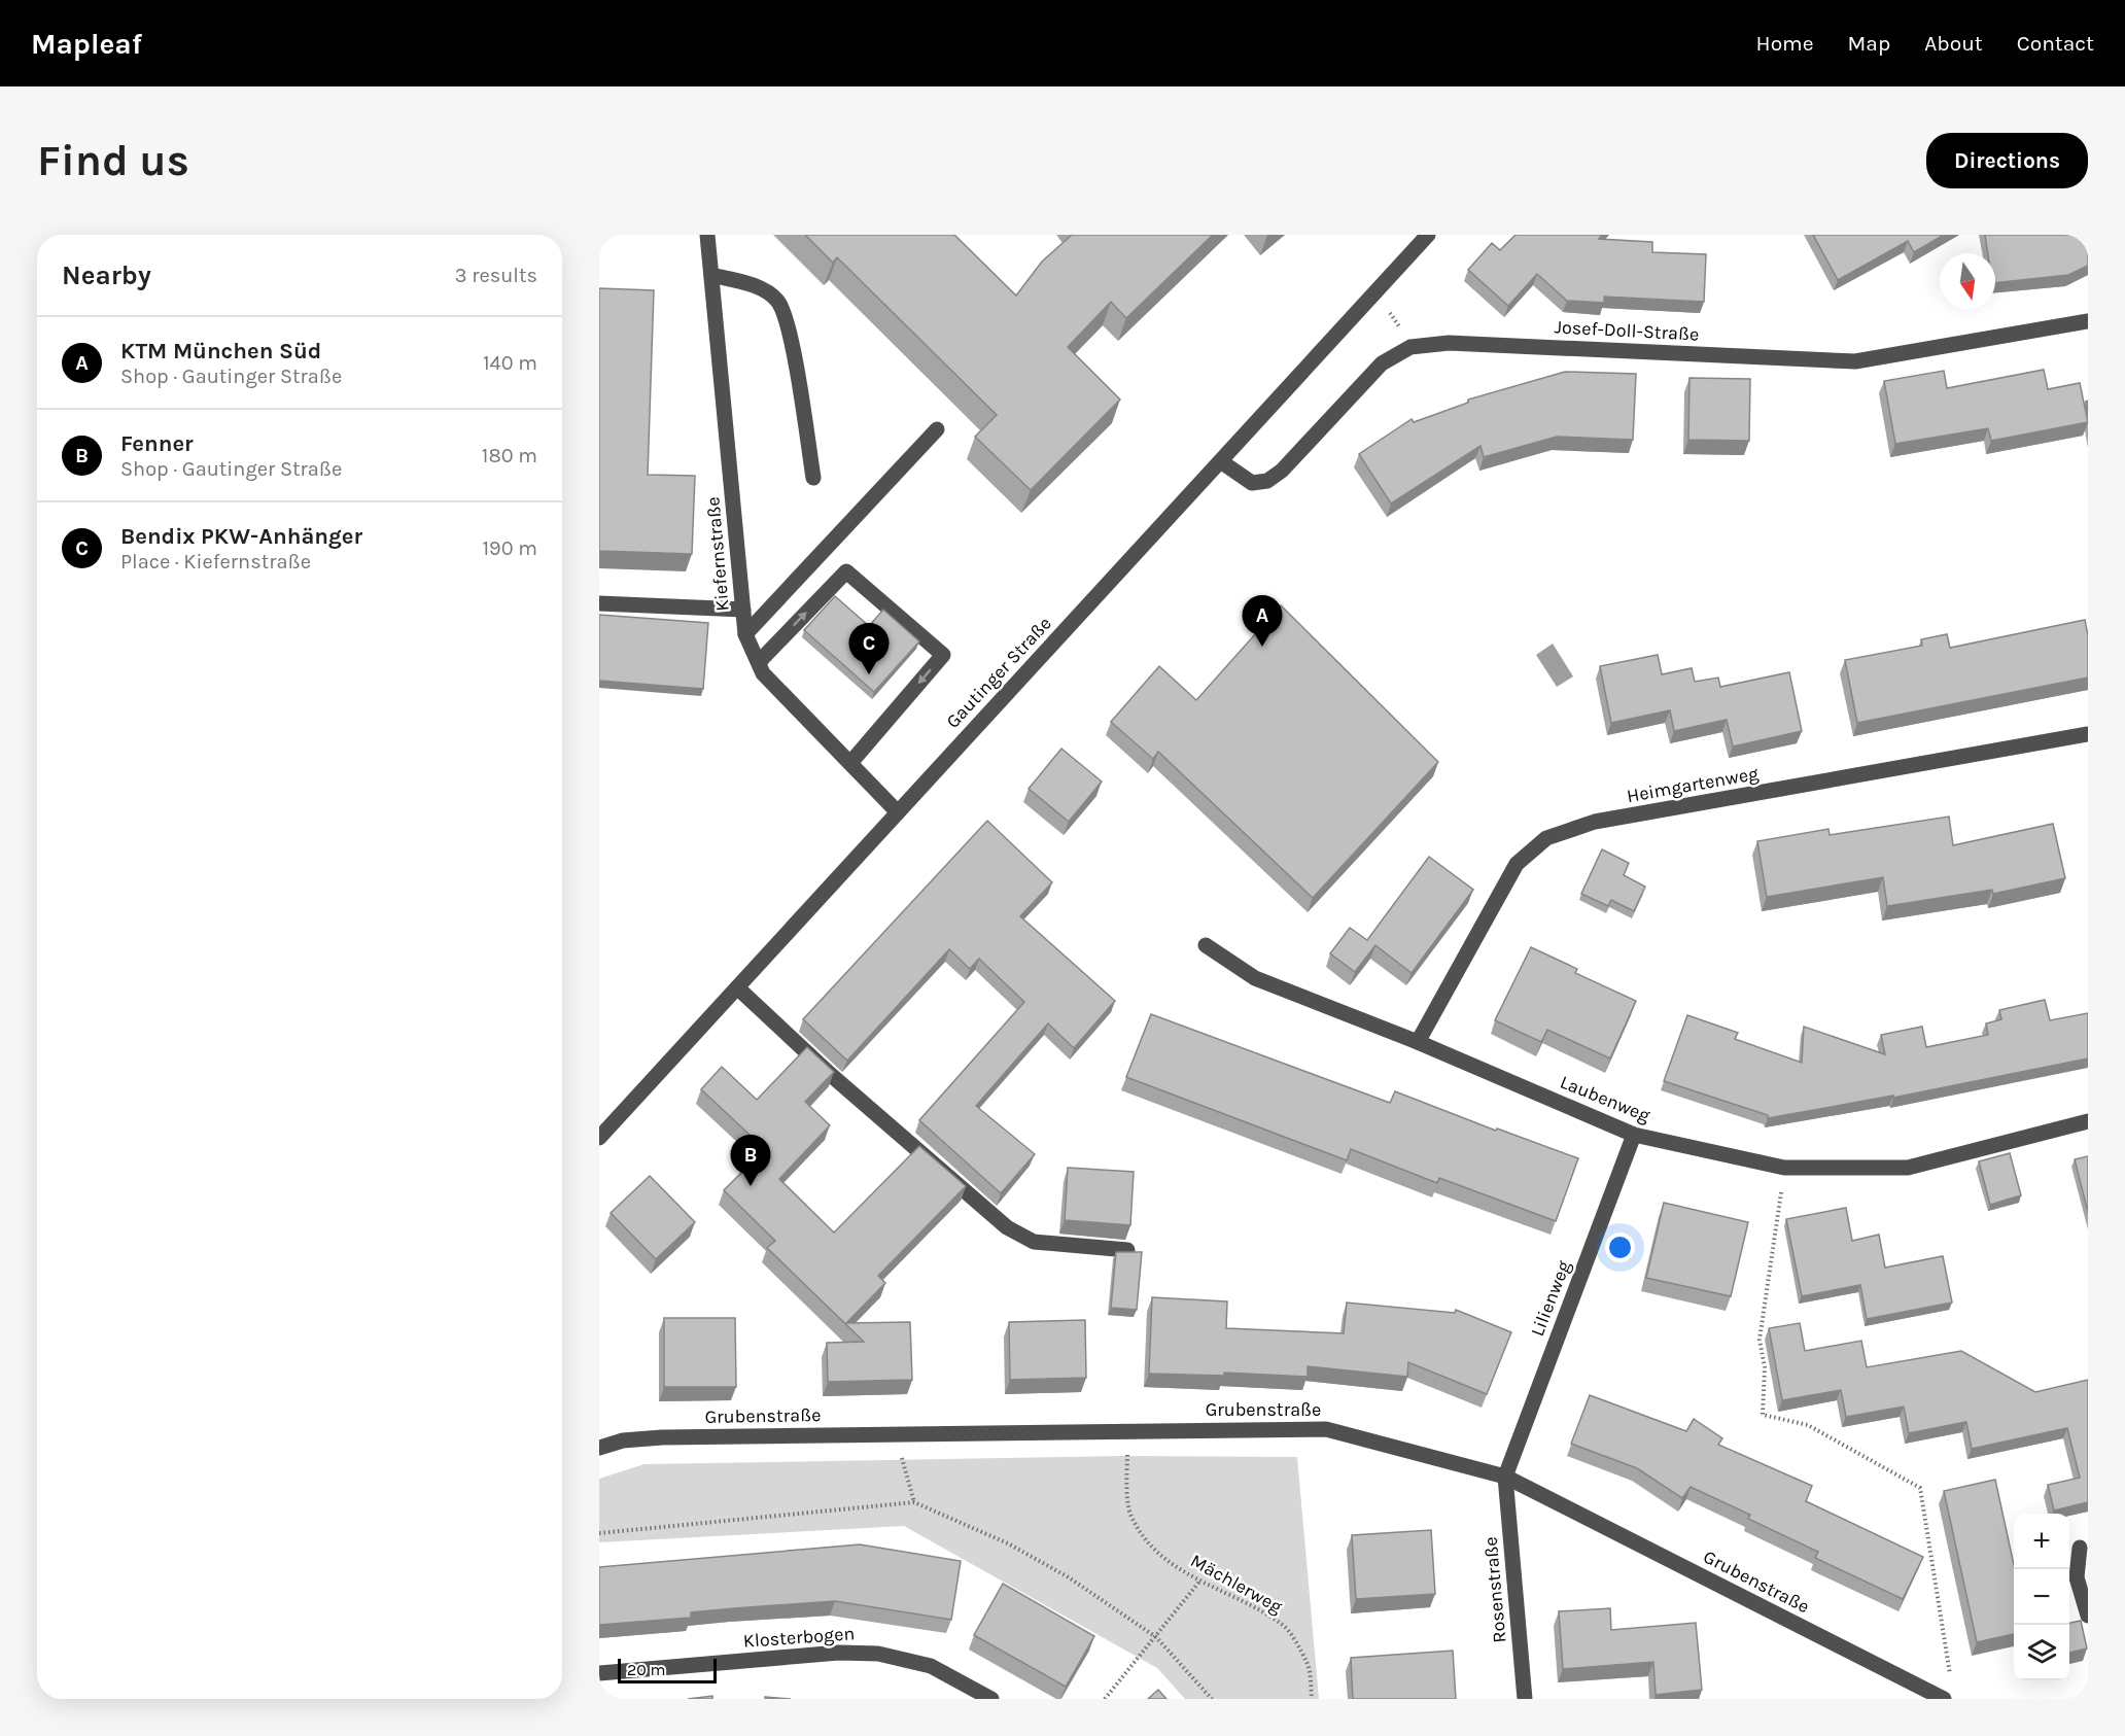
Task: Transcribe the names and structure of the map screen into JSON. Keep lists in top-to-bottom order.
{
  "streets": {
    "street": [
      "Josef-Doll-Straße",
      "Kiefernstraße",
      "Gautinger Straße",
      "Heimgartenweg",
      "Laubenweg",
      "Lilienweg",
      "Grubenstraße",
      "Rosenstraße",
      "Klosterbogen"
    ],
    "path": ["Mächlerweg"]
  },
  "crossings": [
    ["Josef-Doll-Straße", "Gautinger Straße"],
    ["Kiefernstraße", "Gautinger Straße"],
    ["Heimgartenweg", "Laubenweg"],
    ["Laubenweg", "Lilienweg"],
    ["Lilienweg", "Grubenstraße"],
    ["Lilienweg", "Rosenstraße"],
    ["Grubenstraße", "Mächlerweg"],
    ["Grubenstraße", "Rosenstraße"]
  ],
  "scale_bar": "20 m",
  "north": "bottom",
  "page": {
    "header": "Mapleaf",
    "nav": [
      "Home",
      "Map",
      "About",
      "Contact"
    ],
    "buttons": "Directions",
    "title": "Find us",
    "heading": ["Nearby", "3 results"],
    "list": [
      {
        "mark": "A",
        "name": "KTM München Süd",
        "note": "Shop · Gautinger Straße",
        "value": "140 m"
      },
      {
        "mark": "B",
        "name": "Fenner",
        "note": "Shop · Gautinger Straße",
        "value": "180 m"
      },
      {
        "mark": "C",
        "name": "Bendix PKW-Anhänger",
        "note": "Place · Kiefernstraße",
        "value": "190 m"
      }
    ],
    "pins": ["A", "C", "B"],
    "map_buttons": ["+", "−"],
    "scale": "20 m"
  }
}
